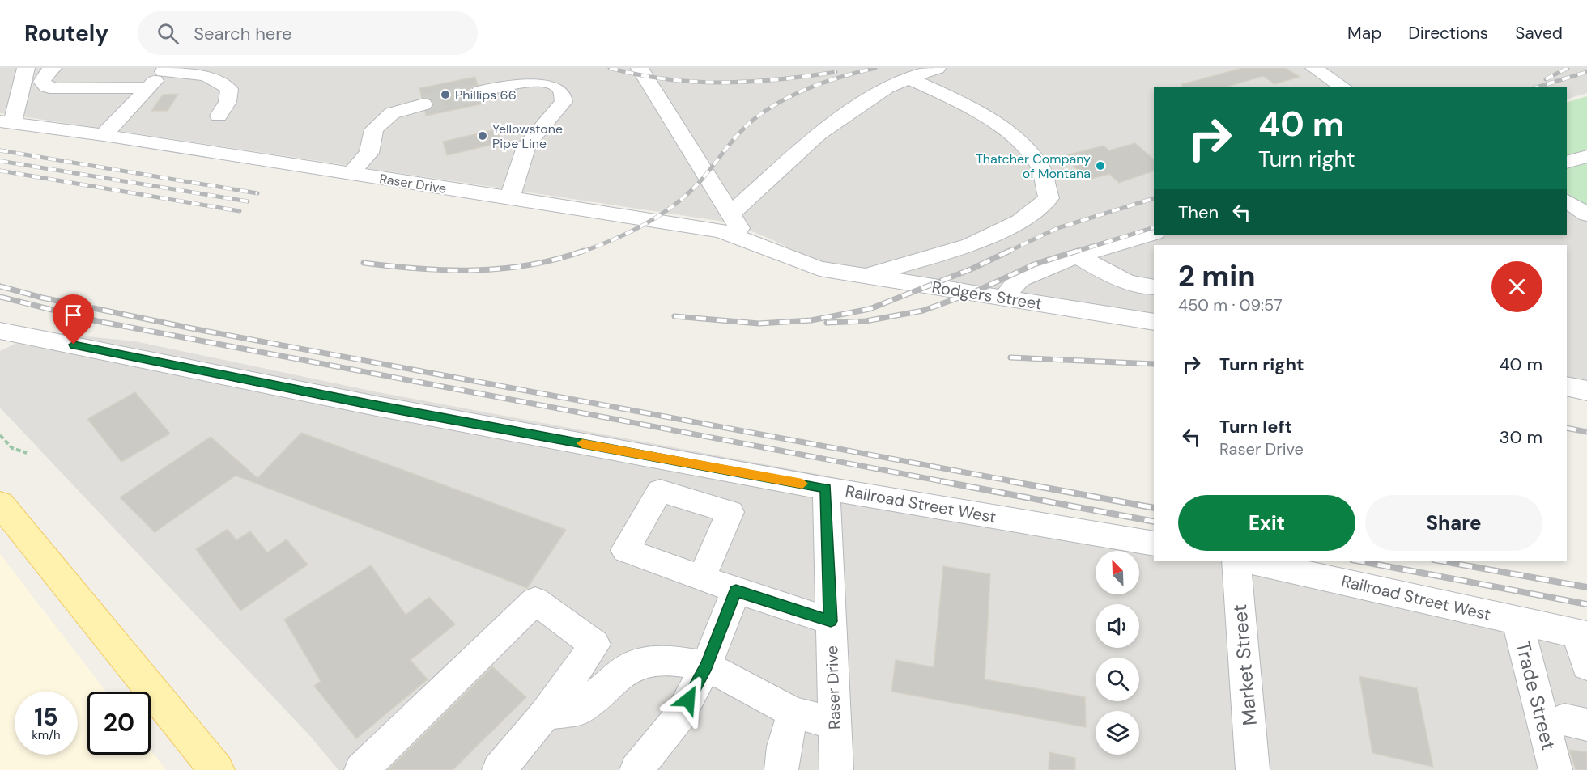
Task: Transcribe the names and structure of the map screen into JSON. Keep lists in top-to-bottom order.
{
  "streets": {
    "street": [
      "Raser Drive",
      "Rodgers Street",
      "Railroad Street West",
      "Market Street",
      "Trade Street"
    ]
  },
  "crossings": [
    ["Raser Drive", "Rodgers Street"],
    ["Raser Drive", "Railroad Street West"],
    ["Railroad Street West", "Trade Street"]
  ],
  "places": ["Phillips 66", "Yellowstone Pipe Line", "Thatcher Company of Montana"],
  "north": "top left",
  "page": {
    "header": "Routely",
    "search": "Search here",
    "nav": ["Map", "Directions", "Saved"],
    "turn": ["40 m", "Turn right"],
    "then": "Then",
    "heading": ["2 min", "450 m · 09:57"],
    "list": [
      {
        "name": "Turn right",
        "value": "40 m"
      },
      {
        "name": "Turn left",
        "note": "Raser Drive",
        "value": "30 m"
      }
    ],
    "buttons": ["Exit", "Share"],
    "speed": "15 km/h",
    "limit": "20"
  }
}
